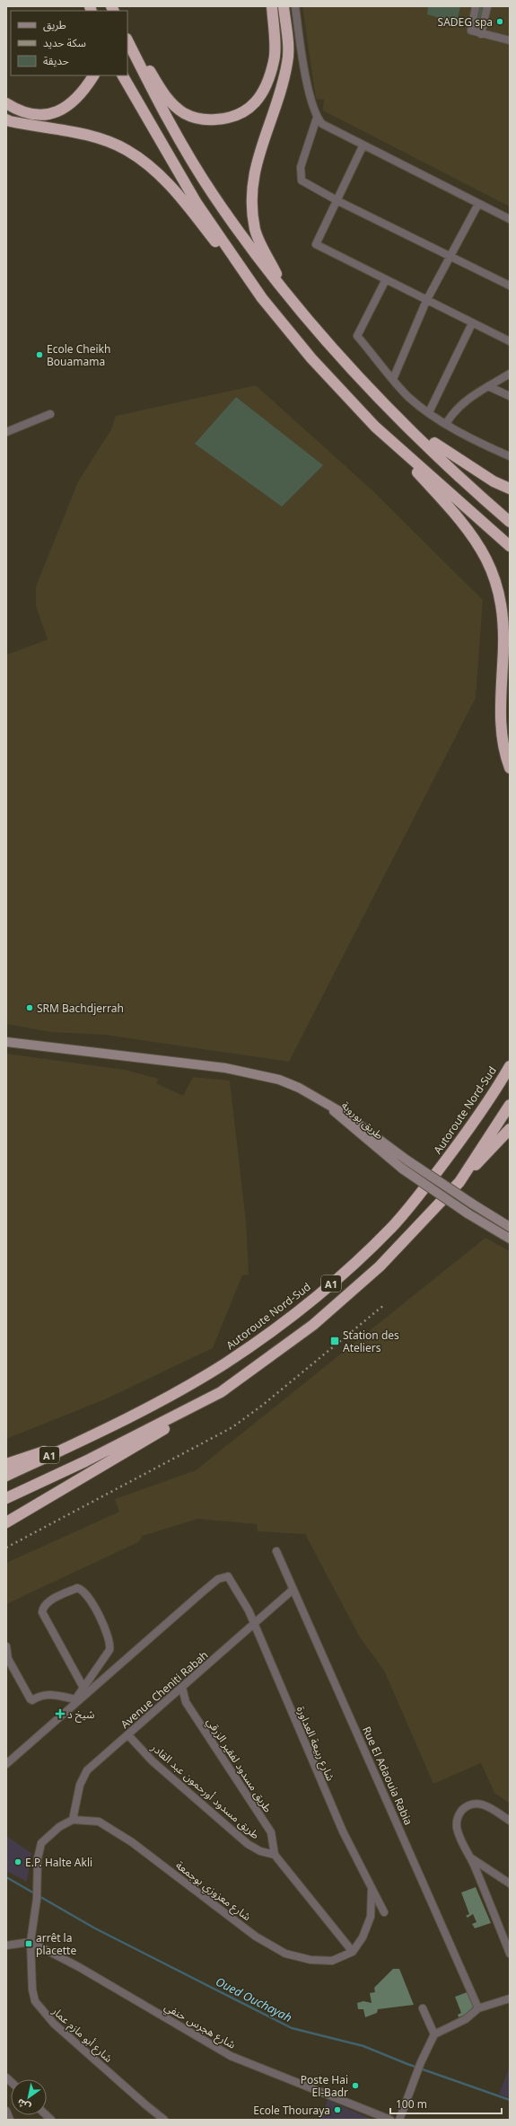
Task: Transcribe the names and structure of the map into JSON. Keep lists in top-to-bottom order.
{
  "streets": {
    "highway": ["Autoroute Nord-Sud", "A1"],
    "main road": ["طريق بوروبة"],
    "street": [
      "Avenue Cheniti Rabah",
      "شارع ربيعة العداورة",
      "طريق مسدود لفقير الزرقي",
      "Rue El Adaouia Rabia",
      "طريق مسدود أورحمون عبد القادر",
      "شارع معزوزي بوجمعة",
      "شارع هجرس حنفي",
      "شارع أبو مازم عمار"
    ]
  },
  "crossings": [
    ["Avenue Cheniti Rabah", "شارع ربيعة العداورة"],
    ["Avenue Cheniti Rabah", "طريق مسدود لفقير الزرقي"],
    ["Avenue Cheniti Rabah", "Rue El Adaouia Rabia"],
    ["Avenue Cheniti Rabah", "طريق مسدود أورحمون عبد القادر"],
    ["Avenue Cheniti Rabah", "شارع معزوزي بوجمعة"],
    ["Avenue Cheniti Rabah", "شارع أبو مازم عمار"],
    ["طريق مسدود لفقير الزرقي", "طريق مسدود أورحمون عبد القادر"],
    ["شارع معزوزي بوجمعة", "شارع أبو مازم عمار"],
    ["شارع هجرس حنفي", "شارع أبو مازم عمار"]
  ],
  "water": ["Oued Ouchayah"],
  "places": {
    "other": [
      "SADEG spa",
      "Ecole Cheikh Bouamama",
      "SRM Bachdjerrah",
      "E.P. Halte Akli",
      "Poste Hai El-Badr",
      "Ecole Thouraya"
    ],
    "transit": ["Station des Ateliers", "arrêt la placette"],
    "health": ["شيخ د"]
  },
  "legend": ["طريق", "سكة حديد", "حديقة"],
  "scale_bar": "100 m",
  "north": "bottom left"
}
